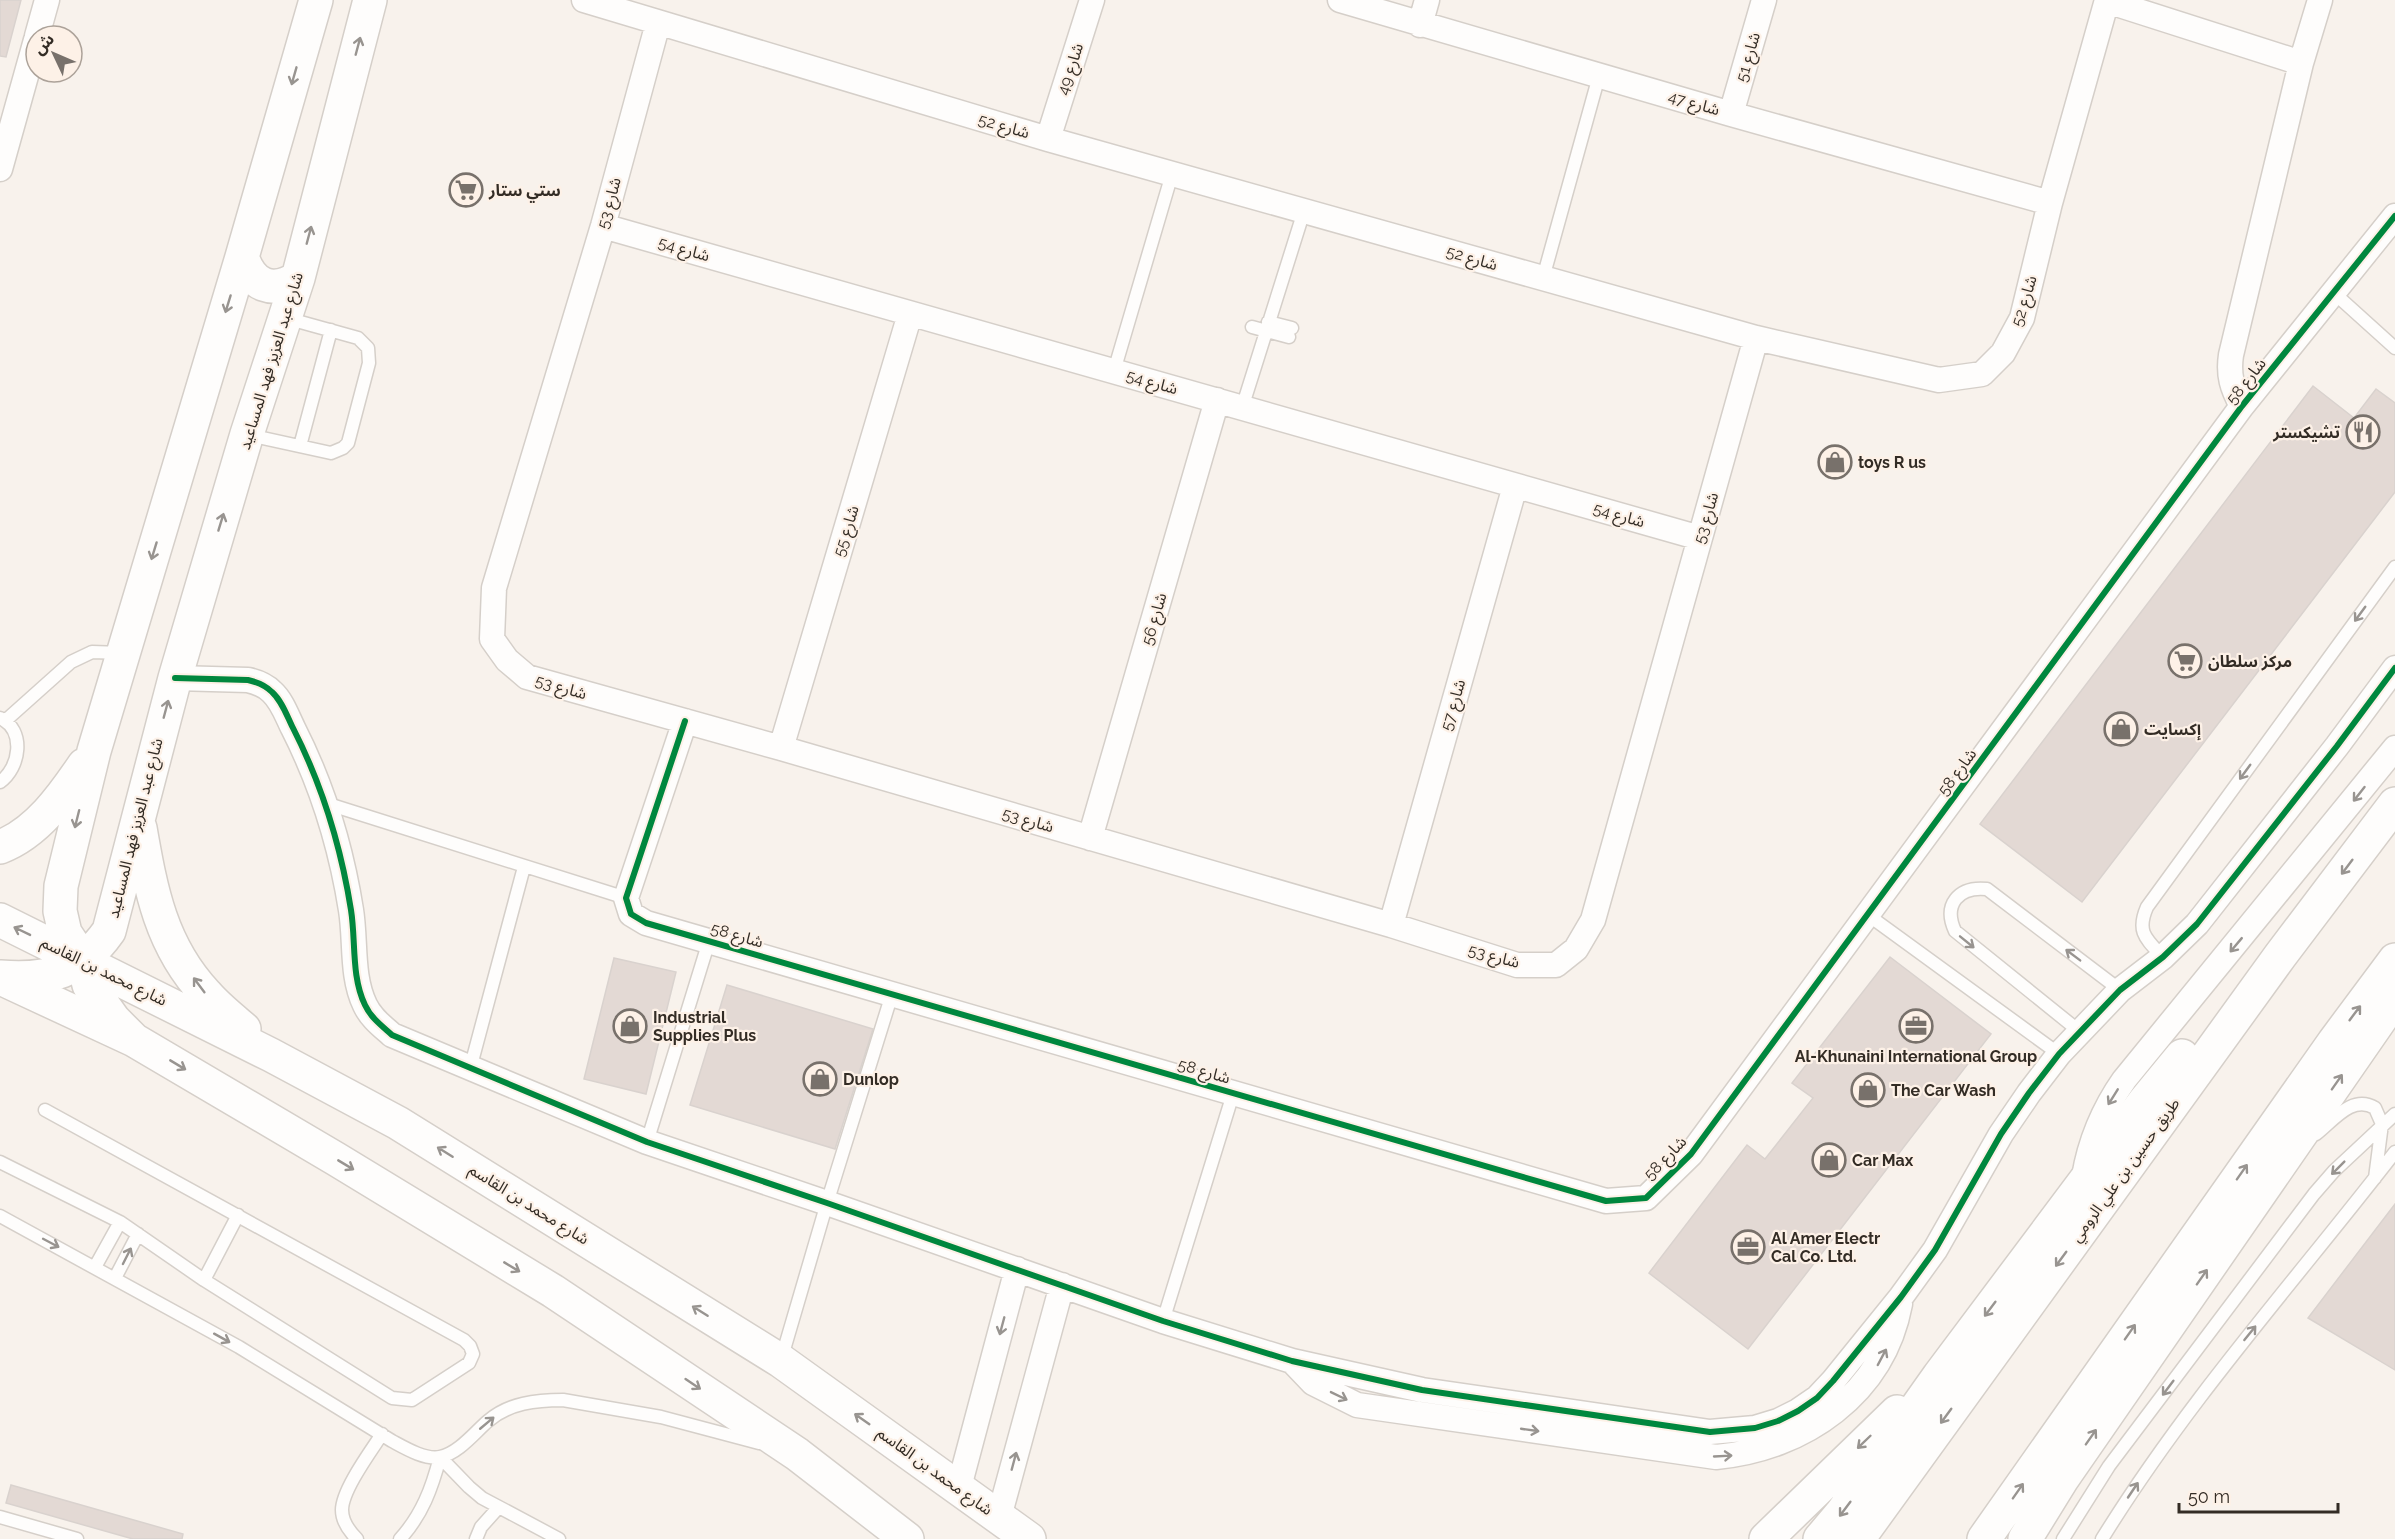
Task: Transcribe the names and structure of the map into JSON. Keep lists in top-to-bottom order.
{
  "streets": {
    "main road": ["شارع عبد العزيز فهد المساعيد", "شارع محمد بن القاسم", "طريق حسين بن علي الرومي"],
    "street": [
      "شارع 51",
      "شارع 49",
      "شارع 47",
      "شارع 52",
      "شارع 53",
      "شارع 54",
      "شارع 58",
      "شارع 55",
      "شارع 56",
      "شارع 57"
    ]
  },
  "crossings": [
    ["شارع 51", "شارع 47"],
    ["شارع 49", "شارع 52"],
    ["شارع 47", "شارع 52"],
    ["شارع 52", "شارع 53"],
    ["شارع 53", "شارع 54"],
    ["شارع 53", "شارع 55"],
    ["شارع 53", "شارع 56"],
    ["شارع 53", "شارع 57"],
    ["شارع 54", "شارع 55"],
    ["شارع 54", "شارع 56"],
    ["شارع 54", "شارع 57"],
    ["شارع عبد العزيز فهد المساعيد", "شارع محمد بن القاسم"]
  ],
  "places": {
    "supermarket": ["ستي ستار", "مركز سلطان"],
    "restaurant": ["تشيكستر"],
    "shop": [
      "toys R us",
      "إكسايت",
      "Industrial Supplies Plus",
      "Dunlop",
      "The Car Wash",
      "Car Max"
    ],
    "office": ["Al-Khunaini International Group", "Al Amer Electr Cal Co. Ltd."]
  },
  "scale_bar": "50 m",
  "north": "top left"
}
